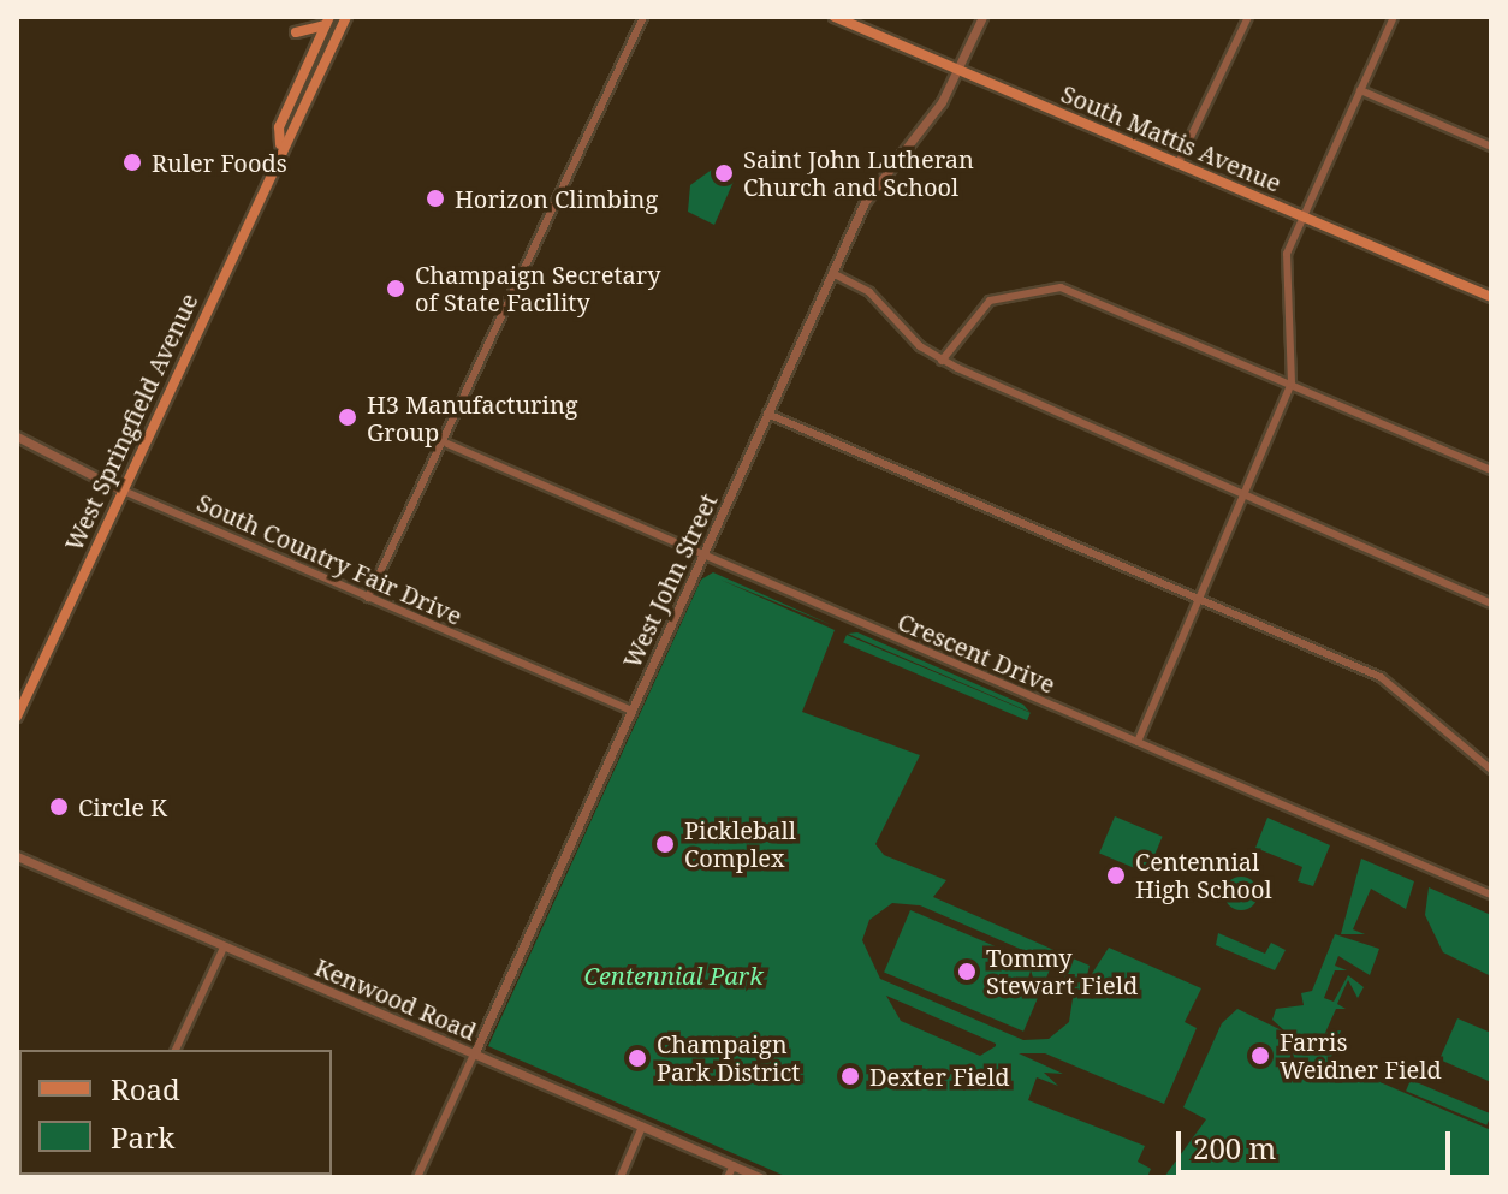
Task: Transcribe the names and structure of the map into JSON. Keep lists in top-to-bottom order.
{
  "streets": {
    "main road": ["South Mattis Avenue", "West Springfield Avenue"],
    "street": [
      "South Country Fair Drive",
      "West John Street",
      "Crescent Drive",
      "Kenwood Road"
    ]
  },
  "crossings": [
    ["South Mattis Avenue", "West John Street"],
    ["West Springfield Avenue", "South Country Fair Drive"],
    ["South Country Fair Drive", "West John Street"],
    ["West John Street", "Crescent Drive"],
    ["West John Street", "Kenwood Road"]
  ],
  "parks": ["Centennial Park"],
  "places": [
    "Ruler Foods",
    "Saint John Lutheran Church and School",
    "Horizon Climbing",
    "Champaign Secretary of State Facility",
    "H3 Manufacturing Group",
    "Circle K",
    "Pickleball Complex",
    "Centennial High School",
    "Tommy Stewart Field",
    "Farris Weidner Field",
    "Champaign Park District",
    "Dexter Field"
  ],
  "legend": ["Road", "Park"],
  "scale_bar": "200 m"
}
